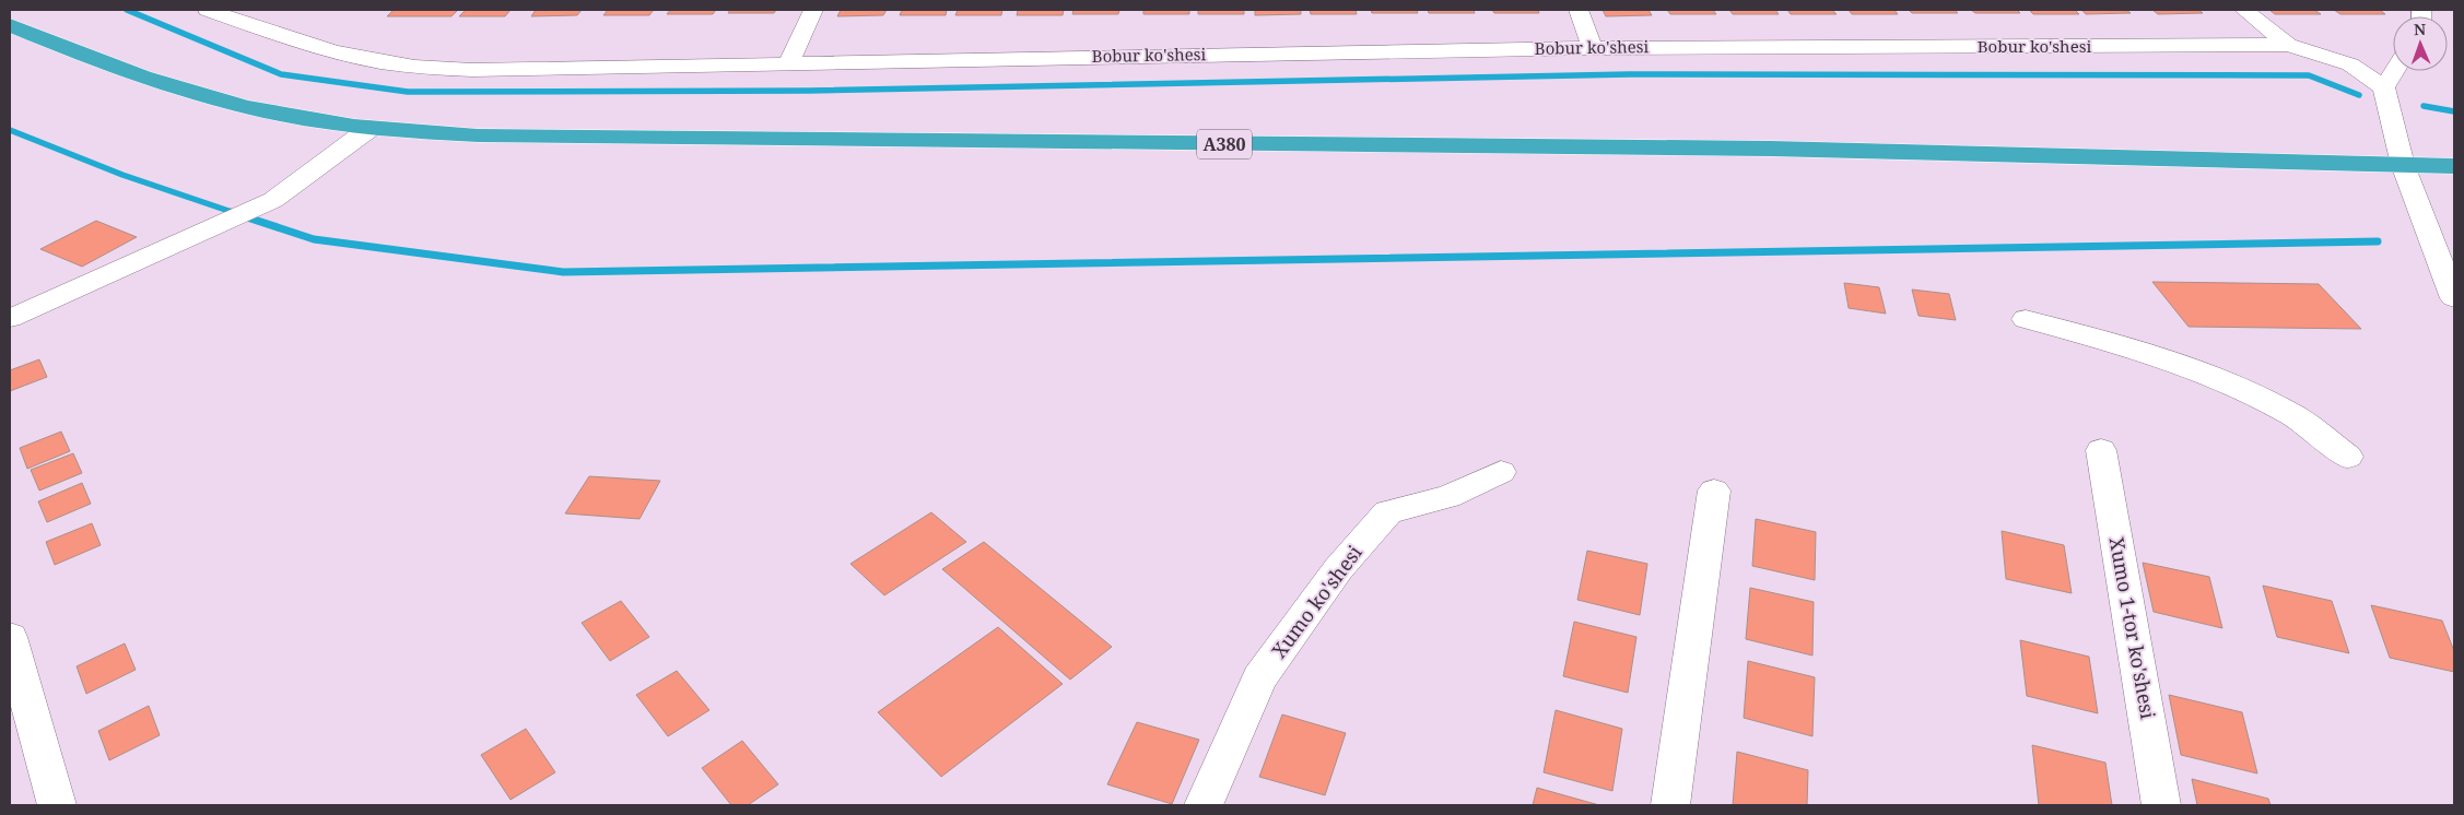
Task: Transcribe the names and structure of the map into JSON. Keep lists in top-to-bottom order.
{
  "streets": {
    "highway": ["A380"],
    "street": ["Bobur ko'shesi", "Xumo ko'shesi", "Xumo 1-tor ko'shesi"]
  },
  "north": "top"
}
